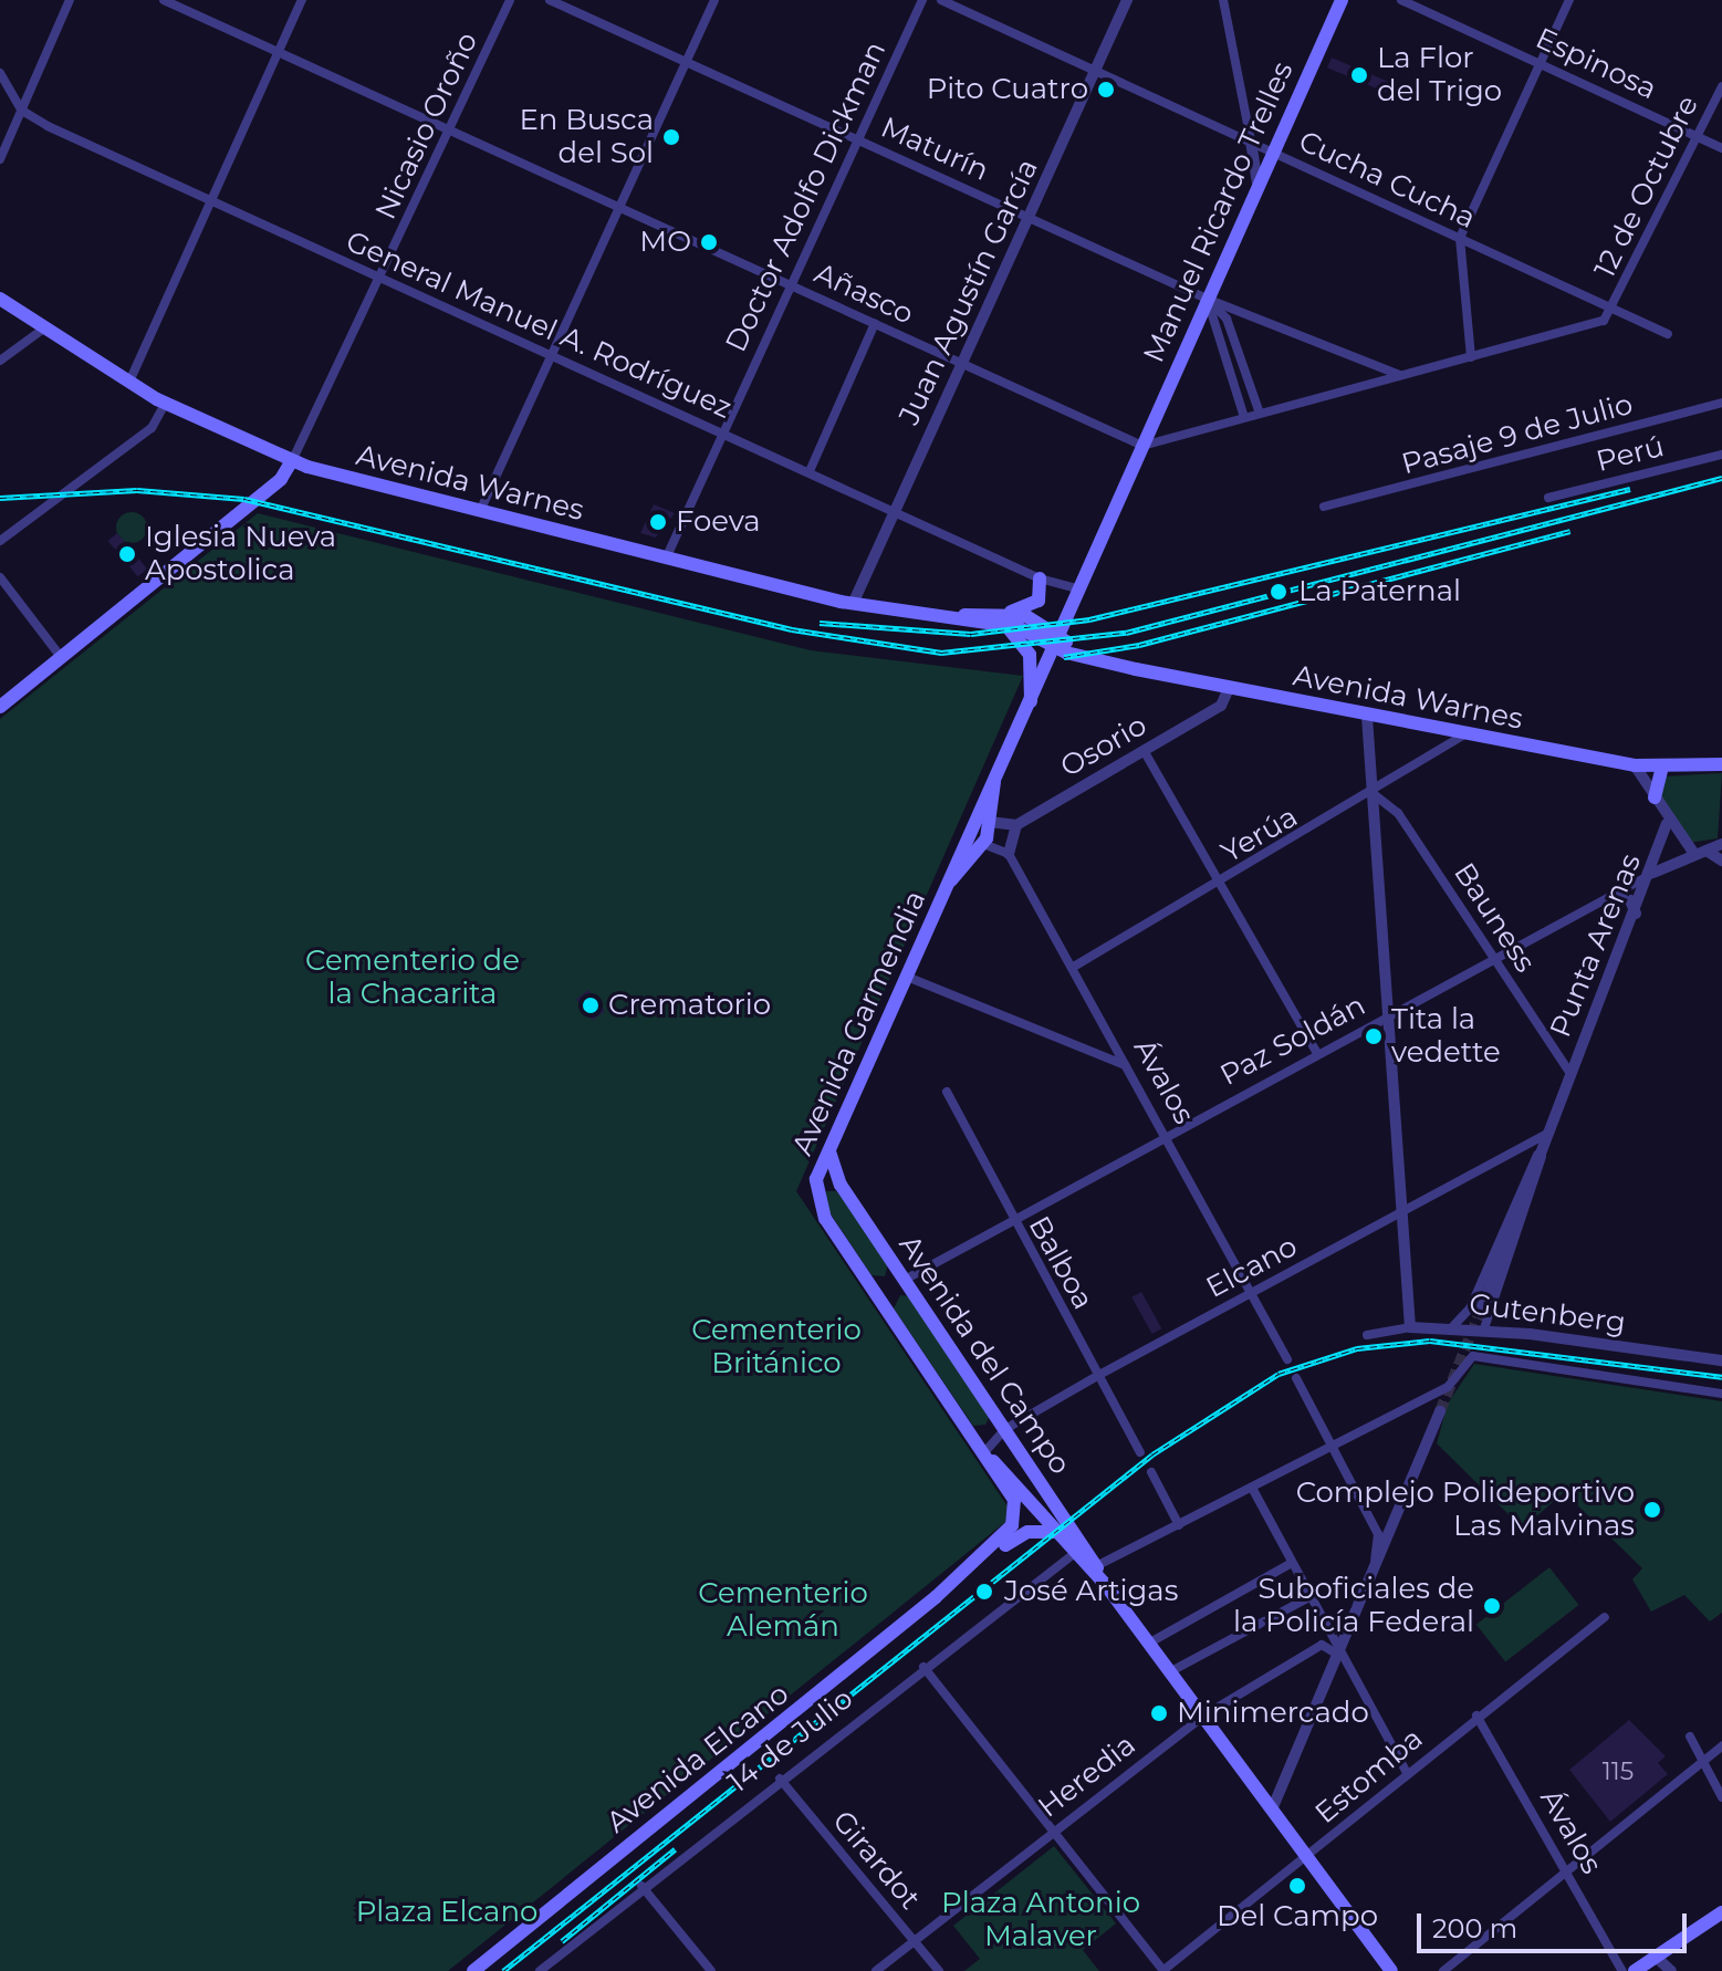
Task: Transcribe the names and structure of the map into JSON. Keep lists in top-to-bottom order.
{
  "streets": {
    "main road": [
      "Manuel Ricardo Trelles",
      "Avenida Warnes",
      "Avenida Garmendia",
      "Avenida del Campo",
      "Avenida Elcano"
    ],
    "street": [
      "Espinosa",
      "Nicasio Oroño",
      "Maturín",
      "Cucha Cucha",
      "12 de Octubre",
      "Doctor Adolfo Dickman",
      "Juan Agustín García",
      "Añasco",
      "General Manuel A. Rodríguez",
      "Pasaje 9 de Julio",
      "Perú",
      "Osorio",
      "Yerúa",
      "Bauness",
      "Punta Arenas",
      "Paz Soldán",
      "Ávalos",
      "Balboa",
      "Elcano",
      "Gutenberg",
      "14 de Julio",
      "Heredia",
      "Estomba",
      "Girardot"
    ]
  },
  "crossings": [
    ["Espinosa", "12 de Octubre"],
    ["Nicasio Oroño", "Añasco"],
    ["Nicasio Oroño", "General Manuel A. Rodríguez"],
    ["Nicasio Oroño", "Avenida Warnes"],
    ["Maturín", "Doctor Adolfo Dickman"],
    ["Maturín", "Manuel Ricardo Trelles"],
    ["Maturín", "Juan Agustín García"],
    ["Cucha Cucha", "12 de Octubre"],
    ["Cucha Cucha", "Manuel Ricardo Trelles"],
    ["Cucha Cucha", "Juan Agustín García"],
    ["Doctor Adolfo Dickman", "Añasco"],
    ["Doctor Adolfo Dickman", "General Manuel A. Rodríguez"],
    ["Doctor Adolfo Dickman", "Avenida Warnes"],
    ["Manuel Ricardo Trelles", "Añasco"],
    ["Manuel Ricardo Trelles", "General Manuel A. Rodríguez"],
    ["Manuel Ricardo Trelles", "Avenida Garmendia"],
    ["Juan Agustín García", "Añasco"],
    ["Juan Agustín García", "General Manuel A. Rodríguez"],
    ["Juan Agustín García", "Avenida Warnes"],
    ["General Manuel A. Rodríguez", "Avenida Garmendia"],
    ["Avenida Warnes", "Osorio"],
    ["Avenida Warnes", "Yerúa"],
    ["Avenida Warnes", "Punta Arenas"],
    ["Avenida Warnes", "Avenida Garmendia"],
    ["Yerúa", "Bauness"],
    ["Yerúa", "Ávalos"],
    ["Bauness", "Punta Arenas"],
    ["Bauness", "Paz Soldán"],
    ["Punta Arenas", "Paz Soldán"],
    ["Punta Arenas", "Elcano"],
    ["Punta Arenas", "Gutenberg"],
    ["Avenida Garmendia", "Avenida del Campo"],
    ["Paz Soldán", "Ávalos"],
    ["Paz Soldán", "Balboa"],
    ["Paz Soldán", "Avenida del Campo"],
    ["Ávalos", "Elcano"],
    ["Ávalos", "Estomba"],
    ["Balboa", "Elcano"],
    ["Elcano", "Avenida del Campo"],
    ["Avenida del Campo", "14 de Julio"],
    ["Avenida del Campo", "Avenida Elcano"],
    ["Avenida del Campo", "Heredia"],
    ["Avenida del Campo", "Estomba"],
    ["14 de Julio", "Girardot"],
    ["Heredia", "Girardot"]
  ],
  "parks": [
    "Cementerio de la Chacarita",
    "Cementerio Británico",
    "Cementerio Alemán",
    "Plaza Antonio Malaver",
    "Plaza Elcano"
  ],
  "places": [
    "La Flor del Trigo",
    "Pito Cuatro",
    "En Busca del Sol",
    "MO",
    "Foeva",
    "Iglesia Nueva Apostolica",
    "La Paternal",
    "Crematorio",
    "Tita la vedette",
    "Complejo Polideportivo Las Malvinas",
    "José Artigas",
    "Suboficiales de la Policía Federal",
    "Minimercado",
    "Del Campo"
  ],
  "house_numbers": ["115"],
  "scale_bar": "200 m"
}
